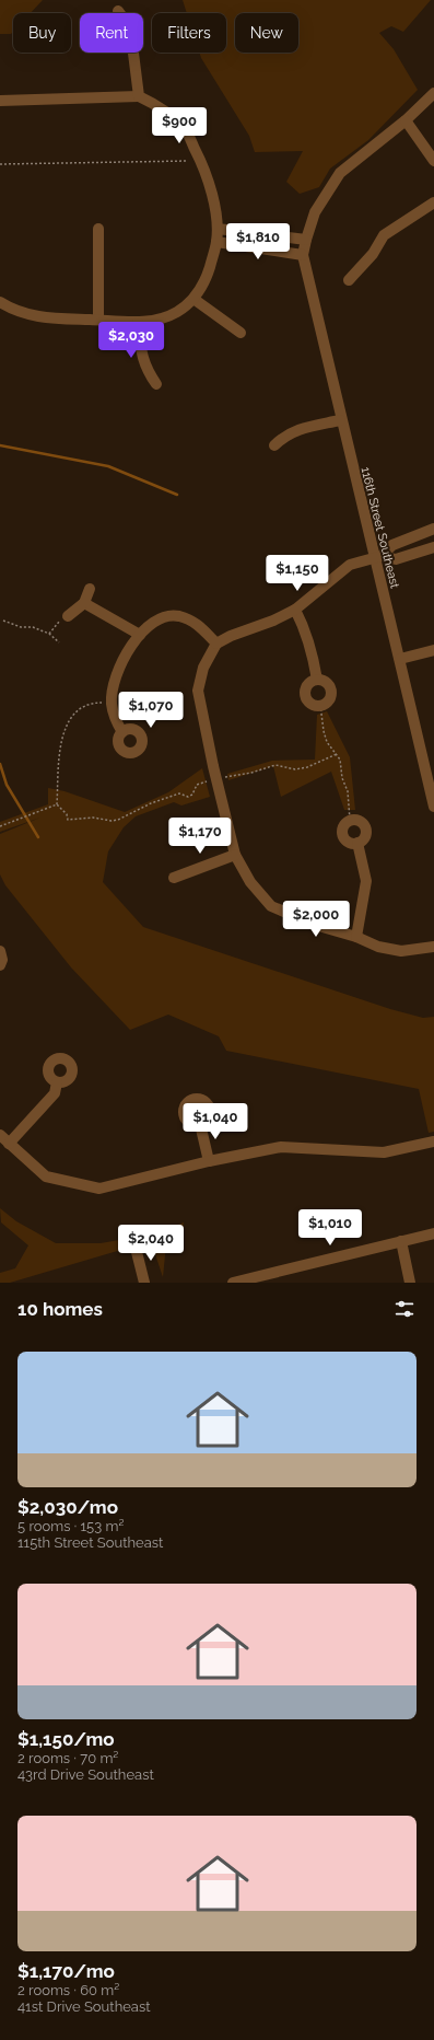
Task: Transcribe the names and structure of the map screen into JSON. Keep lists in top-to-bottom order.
{
  "streets": {
    "street": ["116th Street Southeast"]
  },
  "page": {
    "chip": [
      "Buy",
      "Rent",
      "Filters",
      "New"
    ],
    "price": [
      "$900",
      "$1,810",
      "$2,030",
      "$1,150",
      "$1,070",
      "$1,170",
      "$2,000",
      "$1,040",
      "$1,010",
      "$2,040"
    ],
    "heading": "10 homes",
    "list": [
      {
        "name": "$2,030/mo",
        "note": "5 rooms · 153 m² · 115th Street Southeast"
      },
      {
        "name": "$1,150/mo",
        "note": "2 rooms · 70 m² · 43rd Drive Southeast"
      },
      {
        "name": "$1,170/mo",
        "note": "2 rooms · 60 m² · 41st Drive Southeast"
      }
    ]
  }
}
